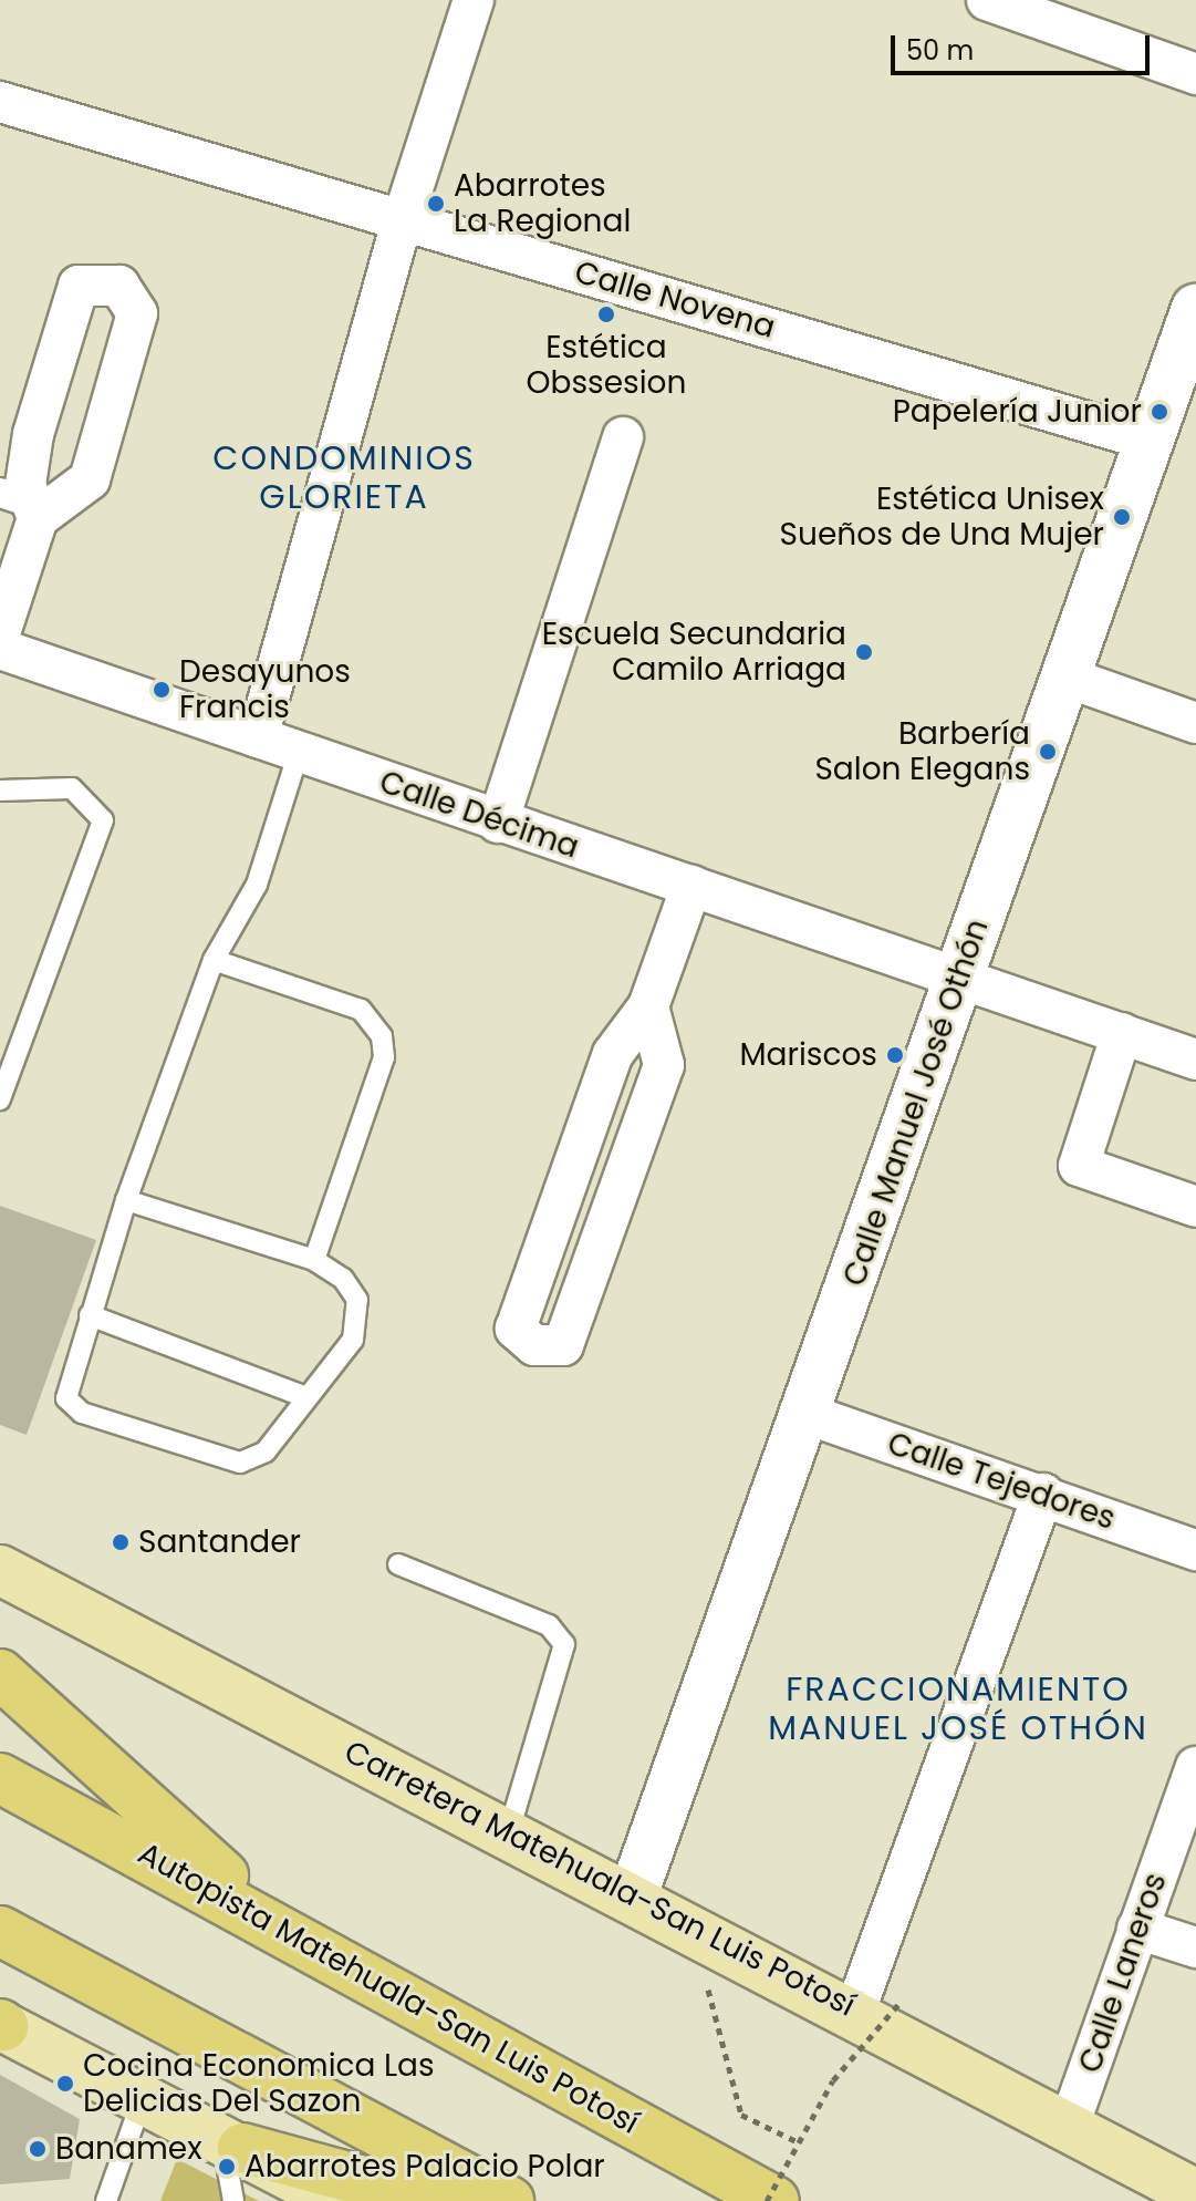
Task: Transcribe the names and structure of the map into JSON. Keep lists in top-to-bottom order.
{
  "streets": {
    "highway": ["Autopista Matehuala-San Luis Potosí"],
    "main road": ["Carretera Matehuala-San Luis Potosí"],
    "street": [
      "Calle Novena",
      "Calle Décima",
      "Calle Manuel José Othón",
      "Calle Tejedores",
      "Calle Laneros"
    ]
  },
  "crossings": [
    ["Calle Novena", "Calle Manuel José Othón"],
    ["Calle Décima", "Calle Manuel José Othón"],
    ["Calle Manuel José Othón", "Calle Tejedores"],
    ["Calle Manuel José Othón", "Carretera Matehuala-San Luis Potosí"],
    ["Carretera Matehuala-San Luis Potosí", "Calle Laneros"]
  ],
  "districts": ["CONDOMINIOS GLORIETA", "FRACCIONAMIENTO MANUEL JOSÉ OTHÓN"],
  "places": [
    "Abarrotes La Regional",
    "Estética Obssesion",
    "Papelería Junior",
    "Estética Unisex Sueños de Una Mujer",
    "Escuela Secundaria Camilo Arriaga",
    "Desayunos Francis",
    "Barbería Salon Elegans",
    "Mariscos",
    "Santander",
    "Cocina Economica Las Delicias Del Sazon",
    "Banamex",
    "Abarrotes Palacio Polar"
  ],
  "scale_bar": "50 m"
}
